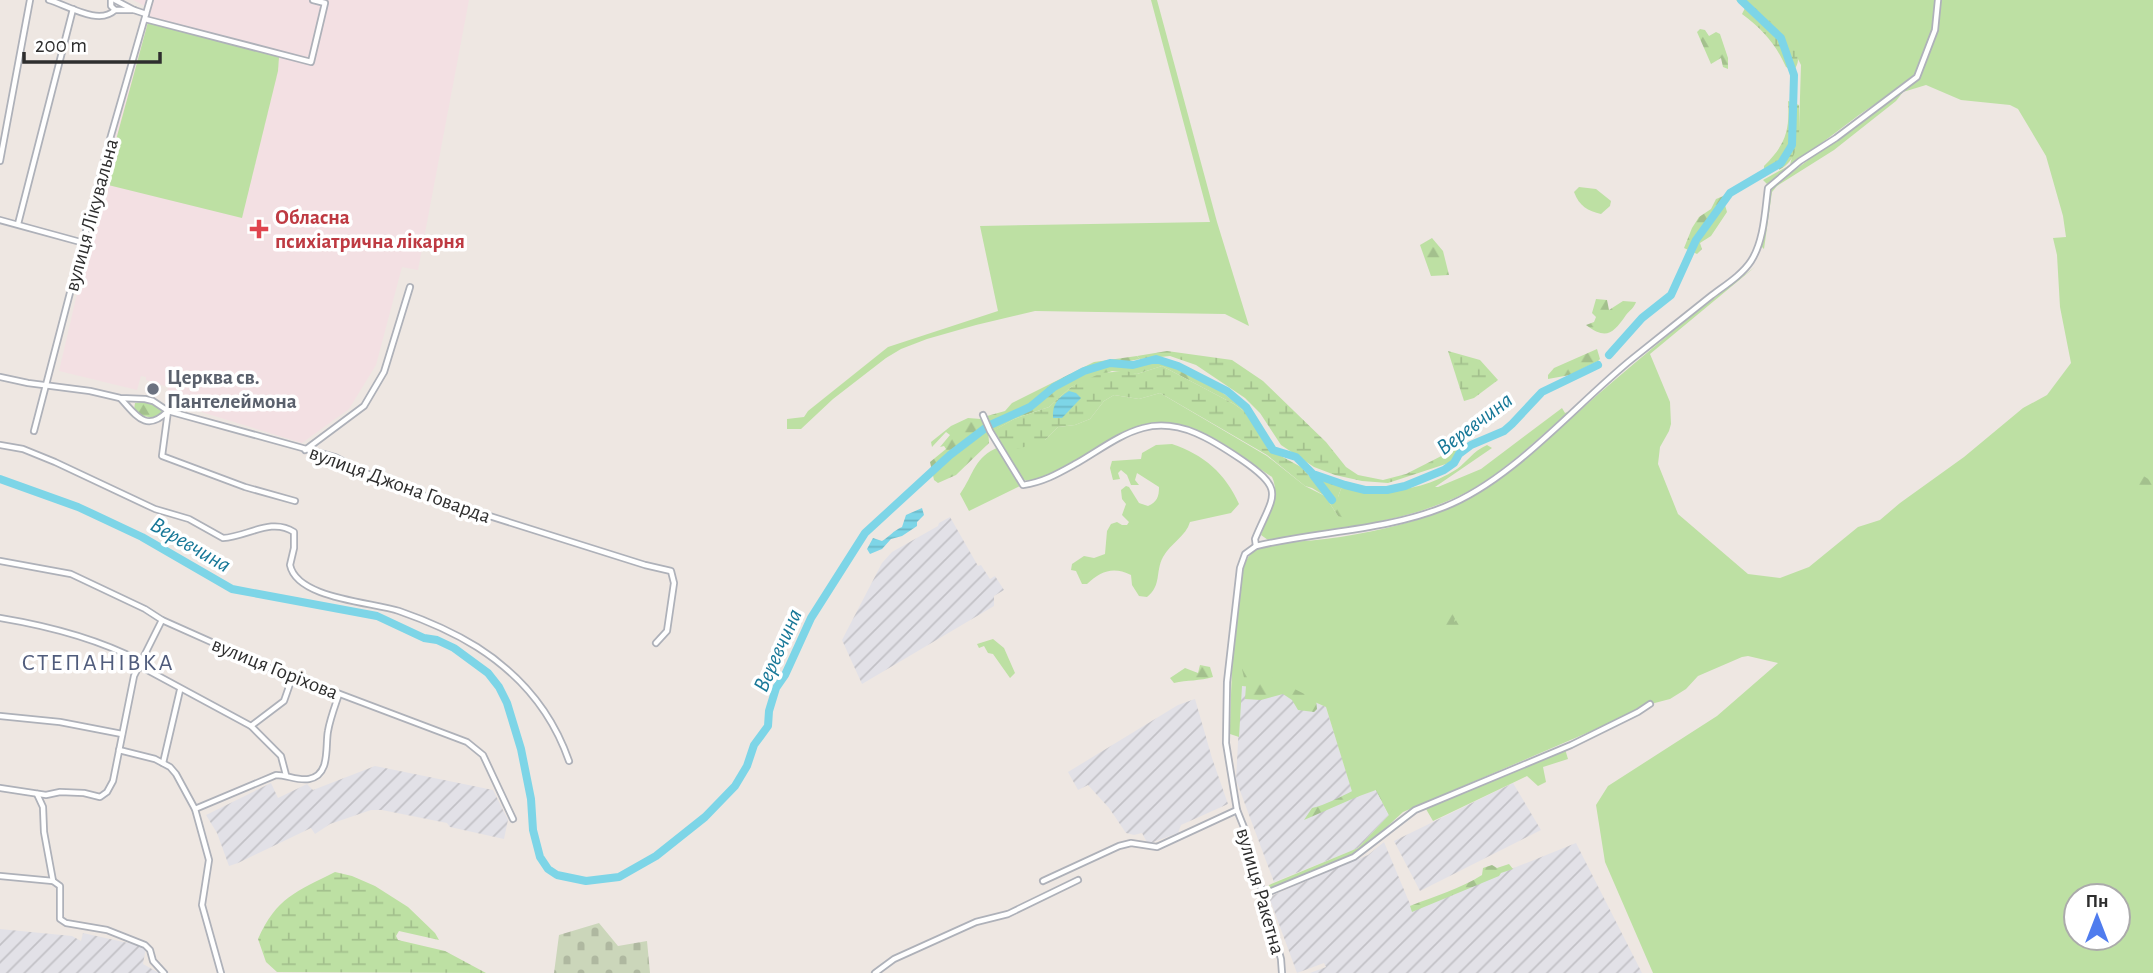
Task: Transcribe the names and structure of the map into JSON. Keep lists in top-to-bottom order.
{
  "streets": {
    "street": [
      "вулиця Лікувальна",
      "вулиця Джона Говарда",
      "вулиця Горіхова",
      "вулиця Ракетна"
    ]
  },
  "crossings": [
    ["вулиця Лікувальна", "вулиця Джона Говарда"]
  ],
  "districts": ["СТЕПАНІВКА"],
  "water": ["Веревчина"],
  "places": {
    "health": ["Обласна психіатрична лікарня"],
    "other": ["Церква св. Пантелеймона"]
  },
  "scale_bar": "200 m",
  "north": "top"
}
